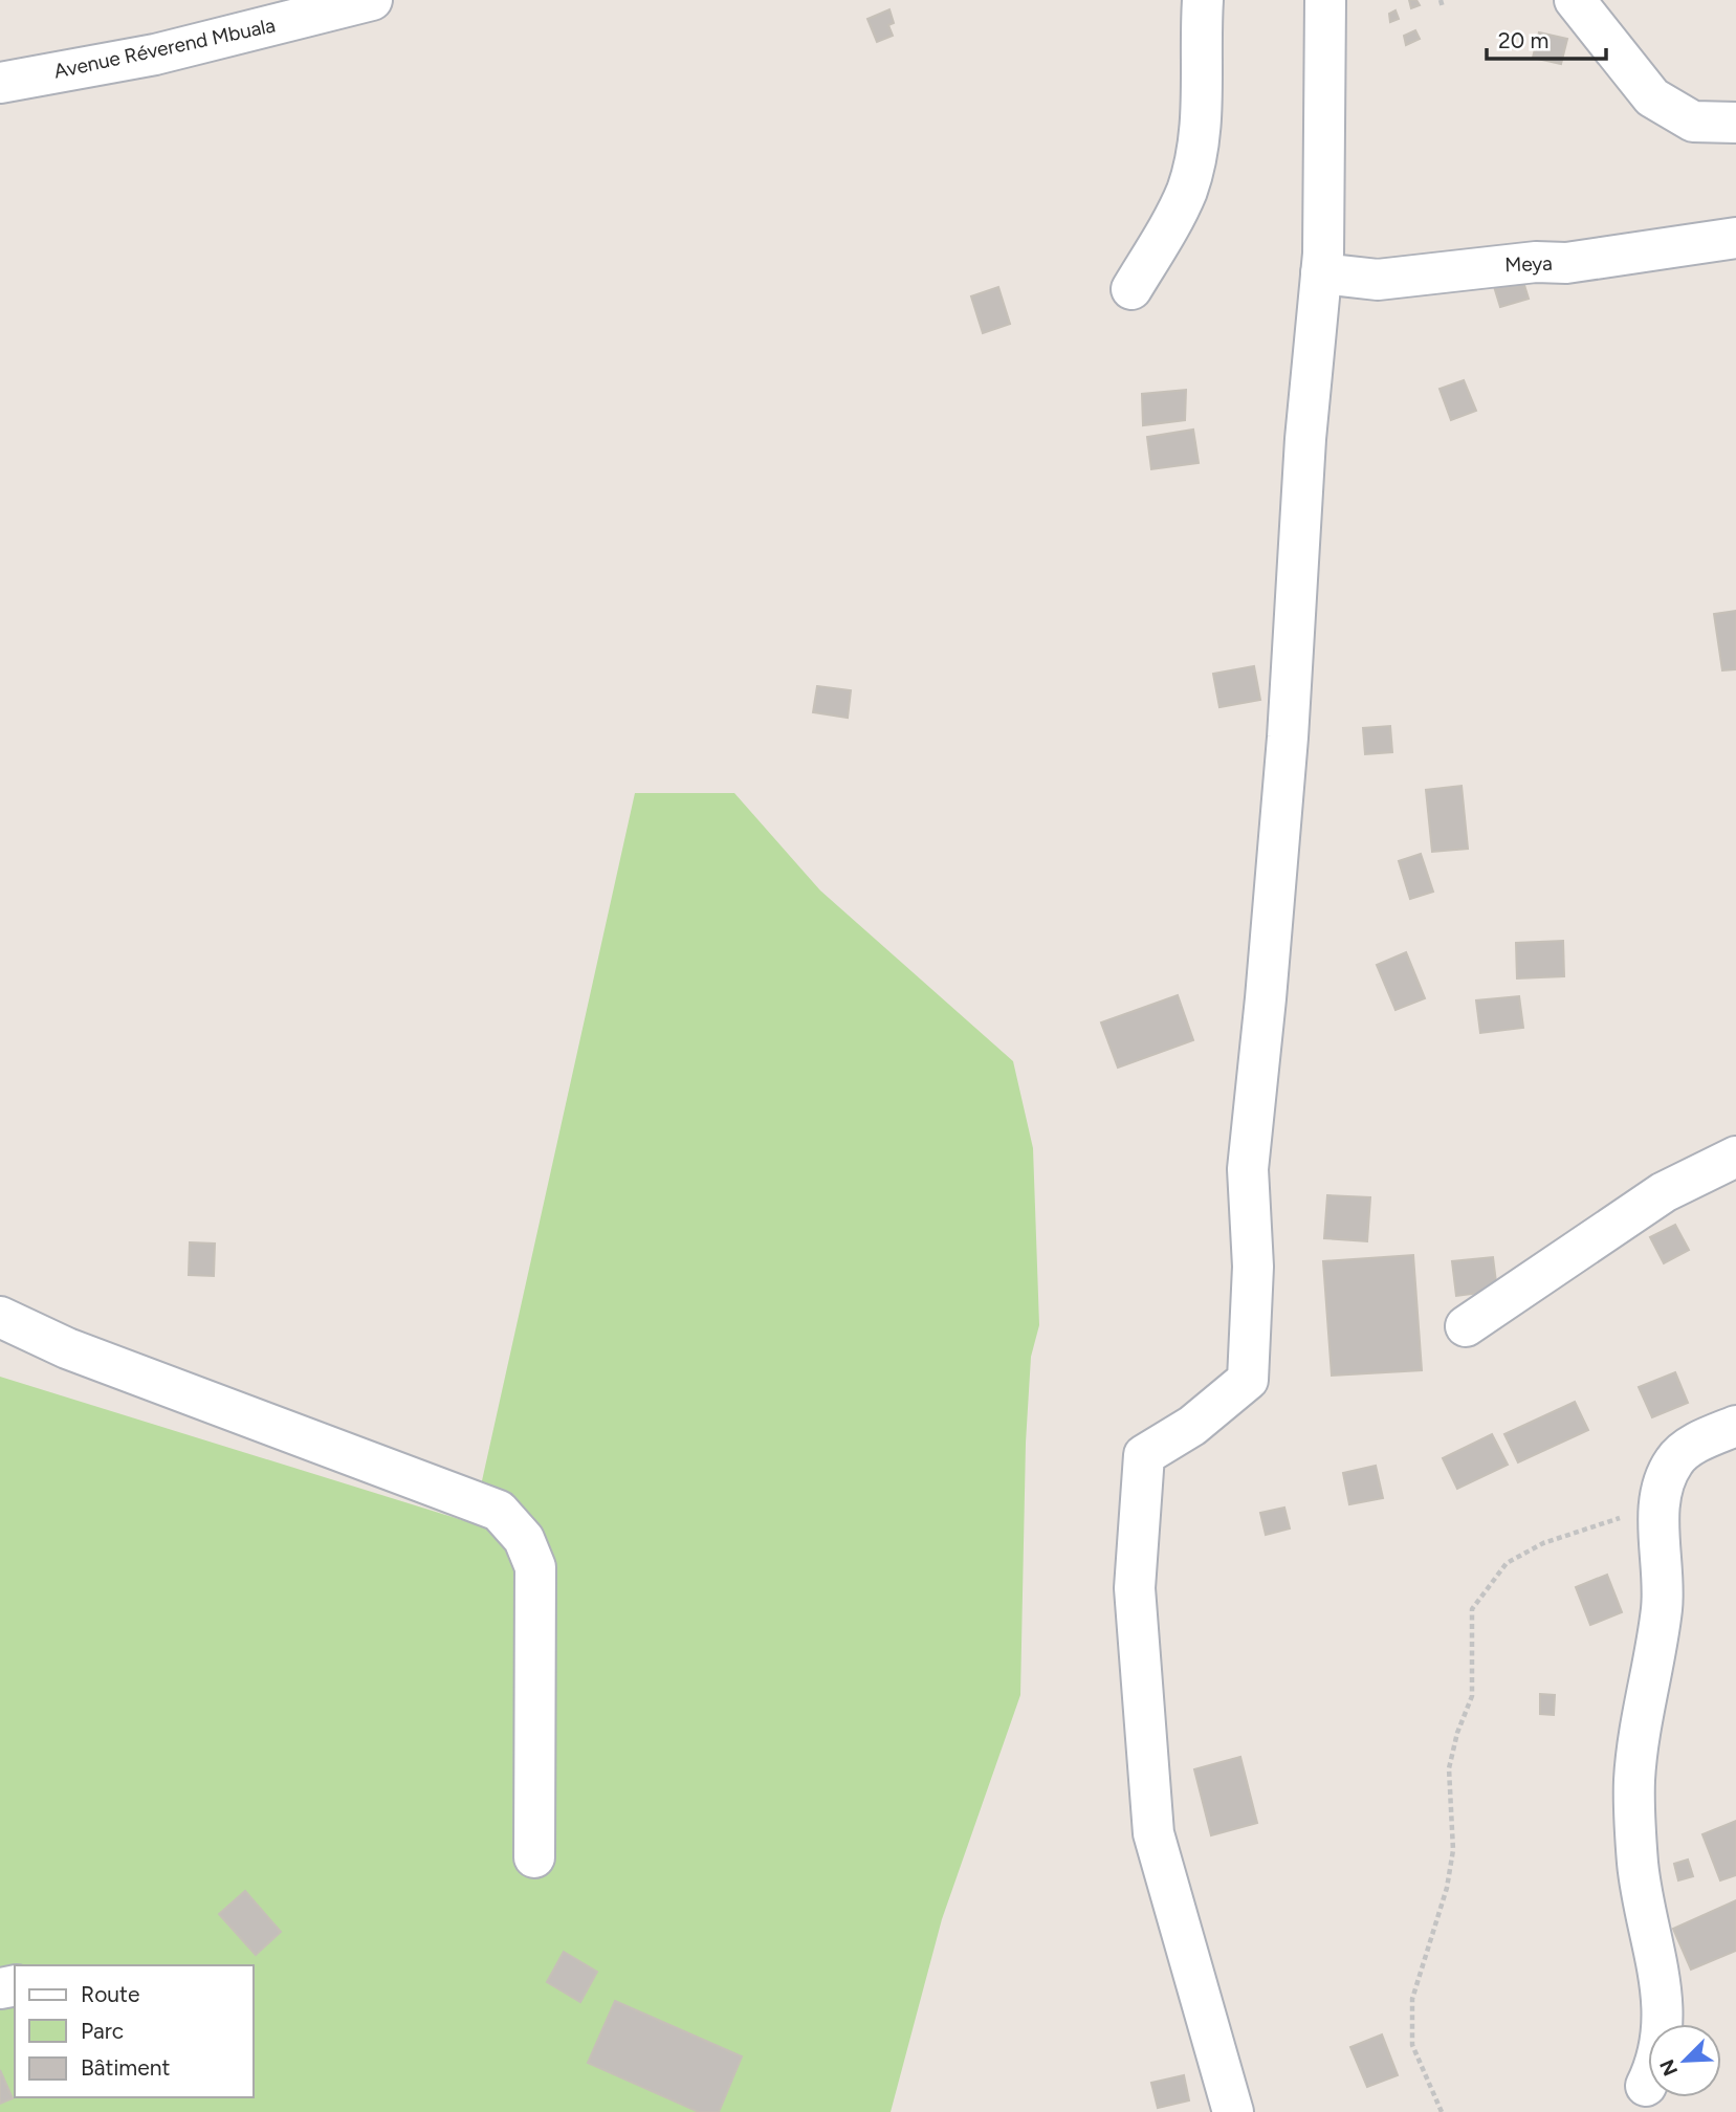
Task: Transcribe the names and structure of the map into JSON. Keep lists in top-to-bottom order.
{
  "streets": {
    "street": ["Avenue Réverend Mbuala", "Meya"]
  },
  "legend": ["Route", "Parc", "Bâtiment"],
  "scale_bar": "20 m",
  "north": "bottom left"
}
